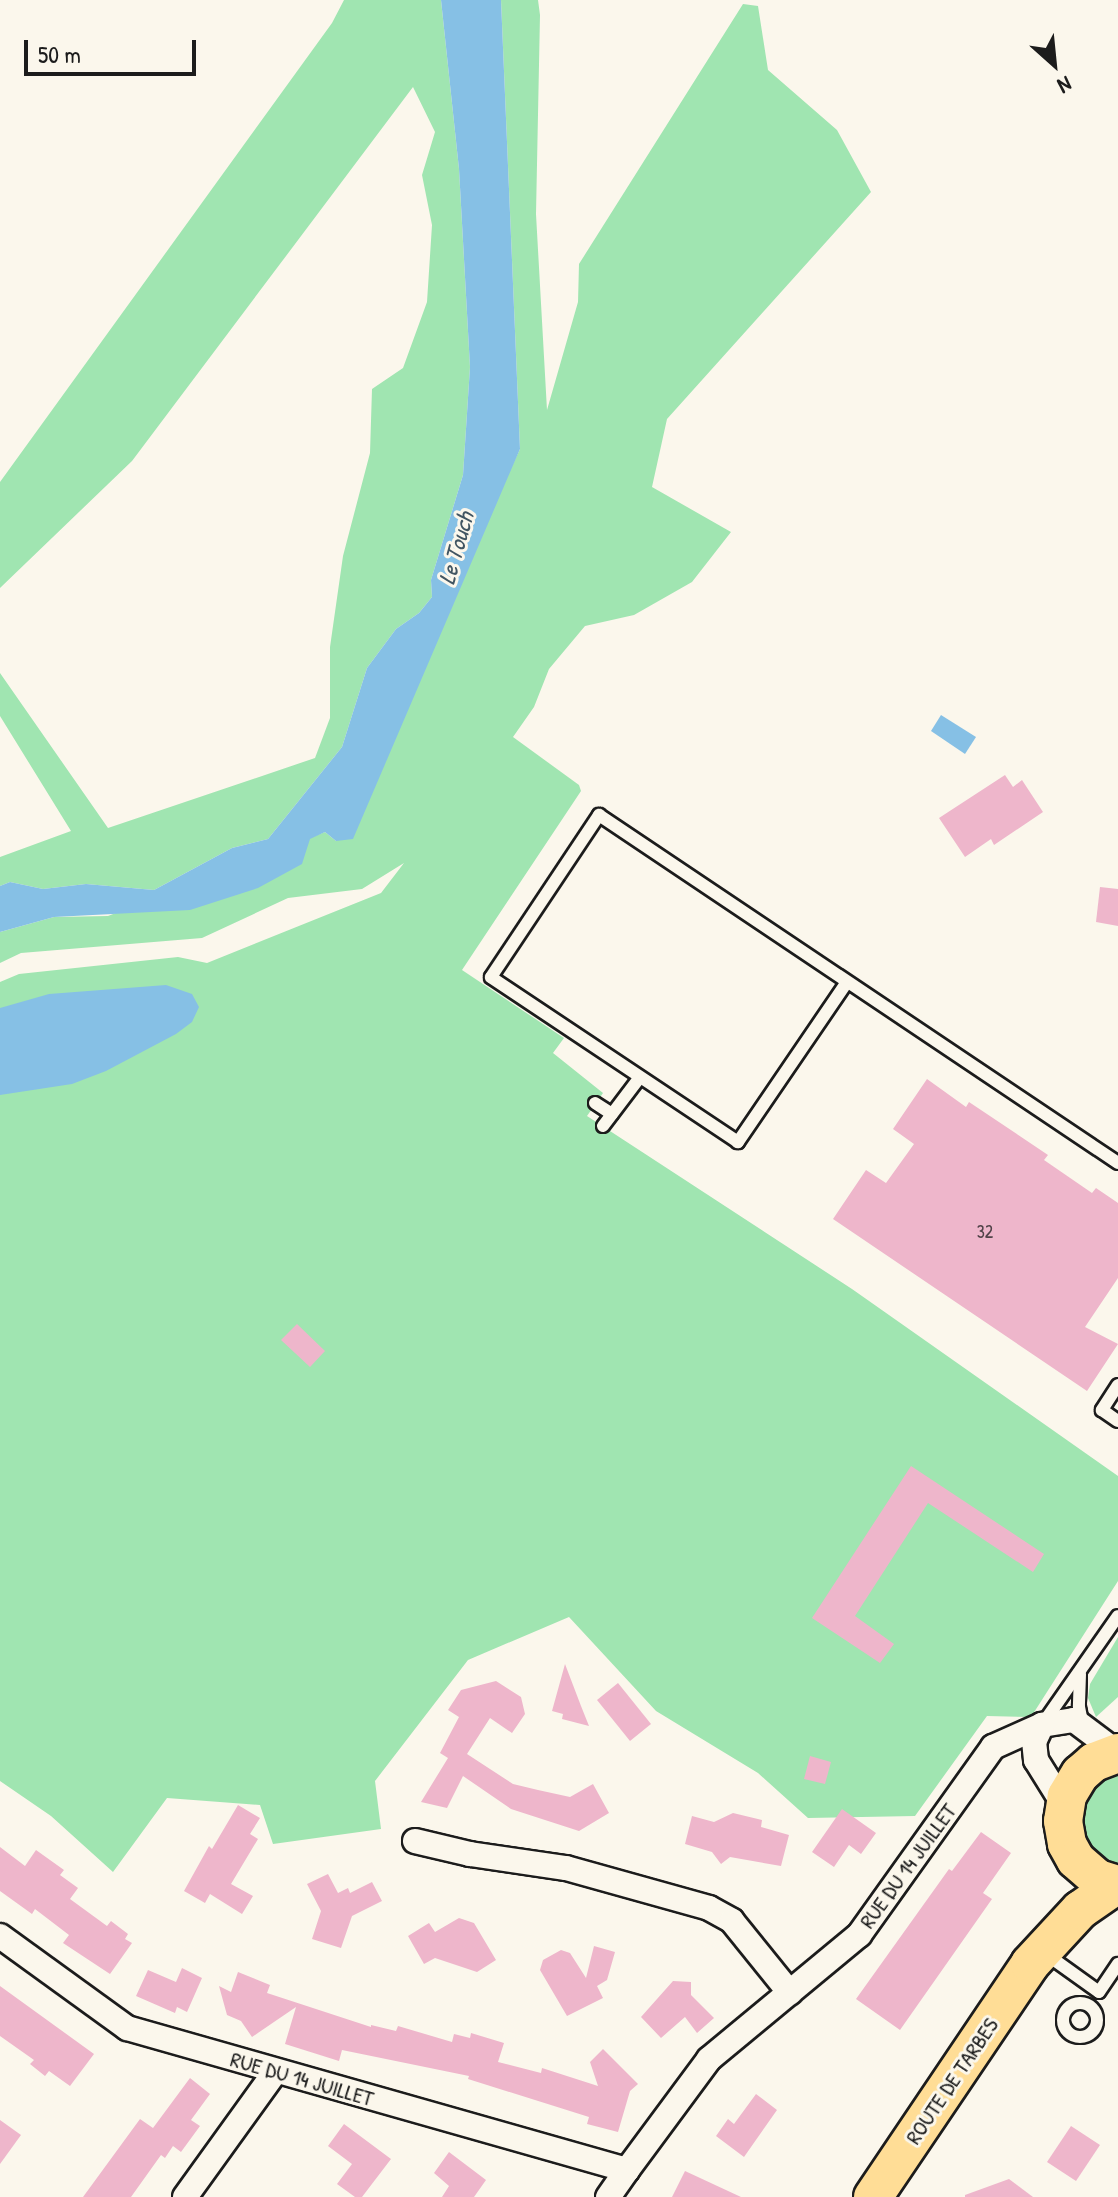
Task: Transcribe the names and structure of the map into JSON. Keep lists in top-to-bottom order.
{
  "streets": {
    "main road": ["ROUTE DE TARBES"],
    "street": ["RUE DU 14 JUILLET"]
  },
  "water": ["Le Touch"],
  "house_numbers": ["32"],
  "scale_bar": "50 m",
  "north": "bottom right"
}
